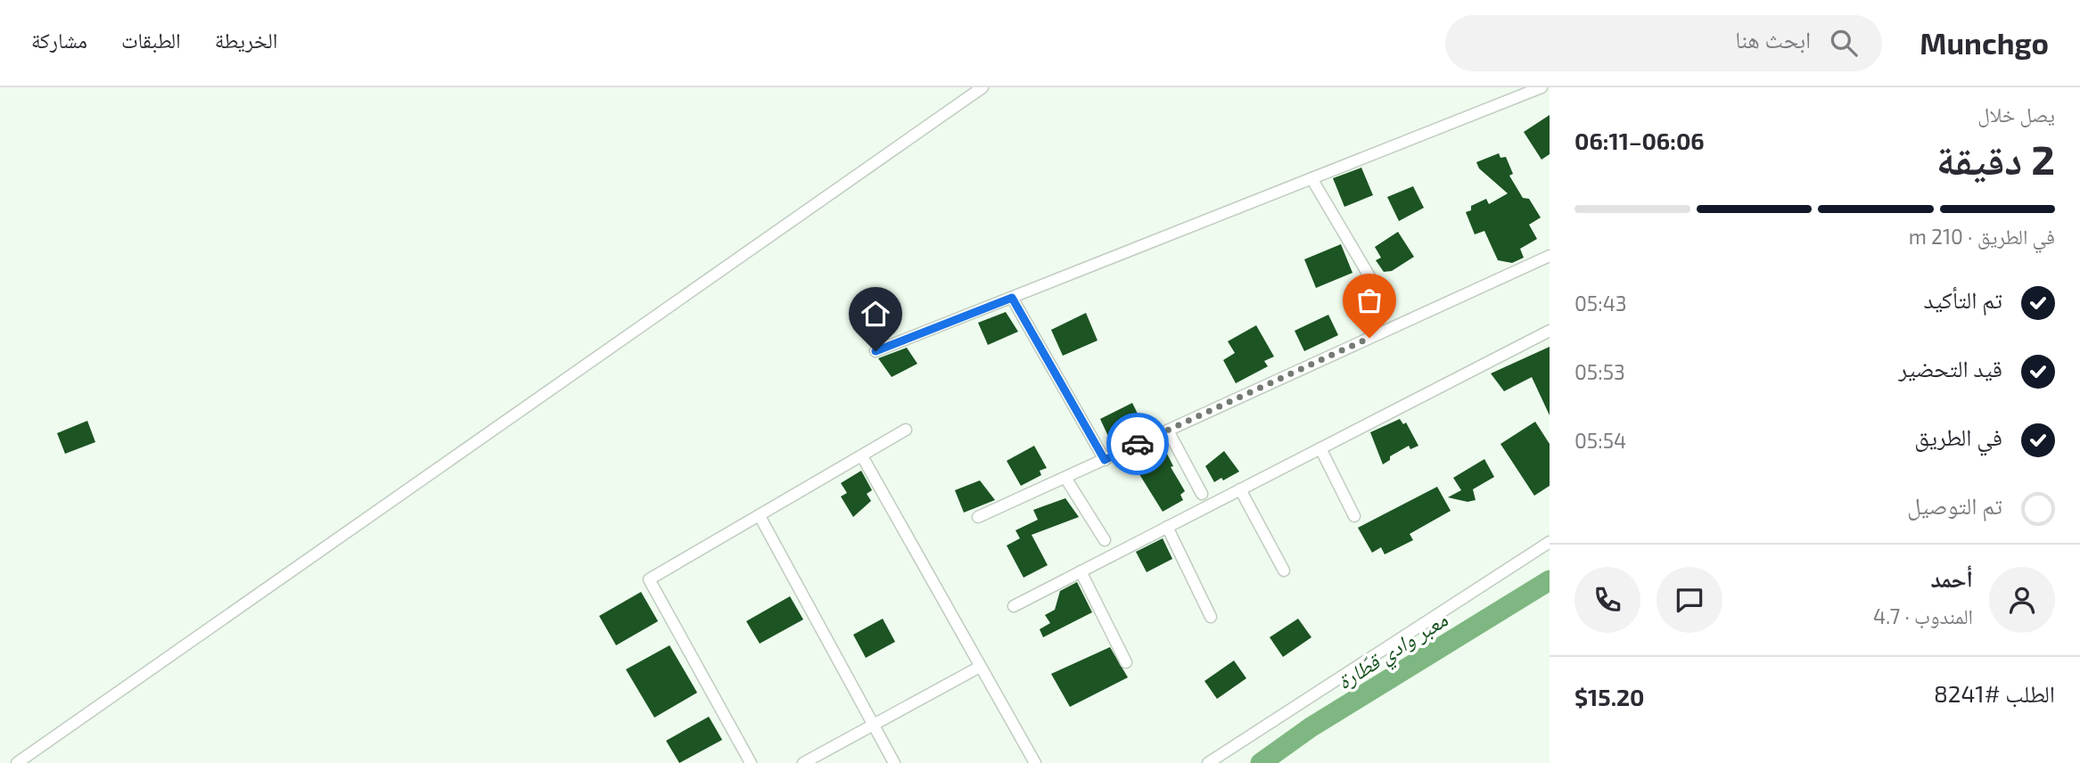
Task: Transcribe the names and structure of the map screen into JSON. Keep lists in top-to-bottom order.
{
  "water": ["معبر وادي قطّارة"],
  "page": {
    "header": "Munchgo",
    "search": "ابحث هنا",
    "nav": ["الخريطة", "الطبقات", "مشاركة"],
    "heading": ["2 دقيقة", "يصل خلال", "06:06–06:11"],
    "panel": [
      "أحمد",
      "المندوب · 4.7",
      "الطلب #8241",
      "$15.20"
    ],
    "bar": "في الطريق · 210 m",
    "list": [
      ["تم التأكيد", "05:43"],
      ["قيد التحضير", "05:53"],
      ["في الطريق", "05:54"],
      "تم التوصيل"
    ]
  }
}
